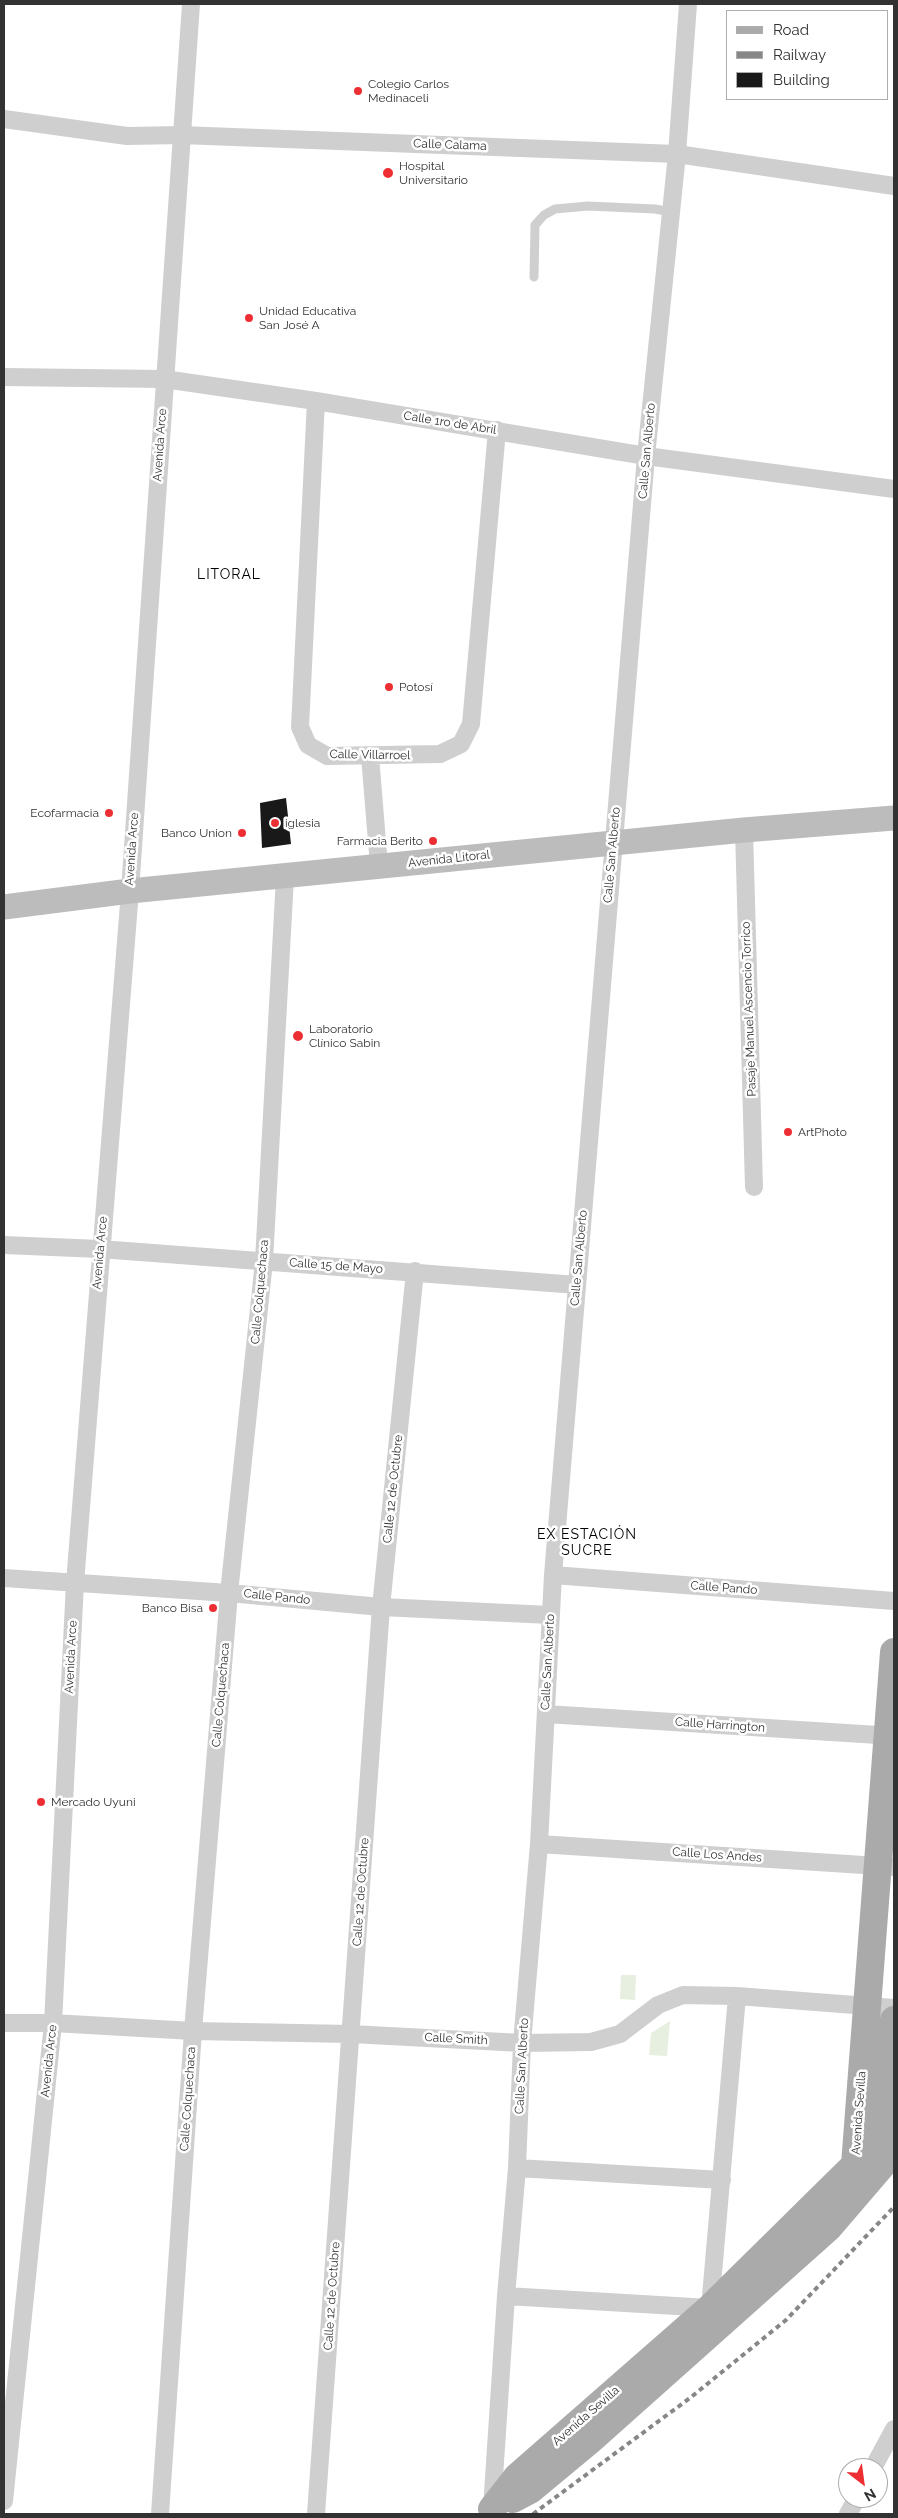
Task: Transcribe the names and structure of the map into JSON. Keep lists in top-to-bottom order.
{
  "streets": {
    "main road": ["Avenida Litoral", "Avenida Sevilla"],
    "street": [
      "Calle Calama",
      "Calle 1ro de Abril",
      "Avenida Arce",
      "Calle San Alberto",
      "Calle Villarroel",
      "Pasaje Manuel Ascencio Torrico",
      "Calle 15 de Mayo",
      "Calle Colquechaca",
      "Calle 12 de Octubre",
      "Calle Pando",
      "Calle Harrington",
      "Calle Los Andes",
      "Calle Smith"
    ]
  },
  "crossings": [
    ["Calle Calama", "Avenida Arce"],
    ["Calle Calama", "Calle San Alberto"],
    ["Calle 1ro de Abril", "Avenida Arce"],
    ["Calle 1ro de Abril", "Calle San Alberto"],
    ["Calle 1ro de Abril", "Calle Villarroel"],
    ["Avenida Arce", "Avenida Litoral"],
    ["Avenida Arce", "Calle 15 de Mayo"],
    ["Avenida Arce", "Calle Pando"],
    ["Avenida Arce", "Calle Smith"],
    ["Calle San Alberto", "Avenida Litoral"],
    ["Calle San Alberto", "Calle 15 de Mayo"],
    ["Calle San Alberto", "Calle Pando"],
    ["Calle San Alberto", "Calle Harrington"],
    ["Calle San Alberto", "Calle Los Andes"],
    ["Calle San Alberto", "Calle Smith"],
    ["Calle San Alberto", "Avenida Sevilla"],
    ["Avenida Litoral", "Pasaje Manuel Ascencio Torrico"],
    ["Avenida Litoral", "Calle Colquechaca"],
    ["Calle 15 de Mayo", "Calle Colquechaca"],
    ["Calle 15 de Mayo", "Calle 12 de Octubre"],
    ["Calle Colquechaca", "Calle Pando"],
    ["Calle Colquechaca", "Calle Smith"],
    ["Calle 12 de Octubre", "Calle Pando"],
    ["Calle 12 de Octubre", "Calle Smith"],
    ["Calle Harrington", "Avenida Sevilla"],
    ["Calle Los Andes", "Avenida Sevilla"],
    ["Calle Smith", "Avenida Sevilla"]
  ],
  "districts": ["LITORAL", "EX ESTACIÓN SUCRE"],
  "places": [
    "Colegio Carlos Medinaceli",
    "Hospital Universitario",
    "Unidad Educativa San José A",
    "Potosí",
    "Ecofarmacia",
    "iglesia",
    "Banco Union",
    "Farmacia Berito",
    "Laboratorio Clínico Sabin",
    "ArtPhoto",
    "Banco Bisa",
    "Mercado Uyuni"
  ],
  "legend": ["Road", "Railway", "Building"],
  "north": "bottom right"
}
